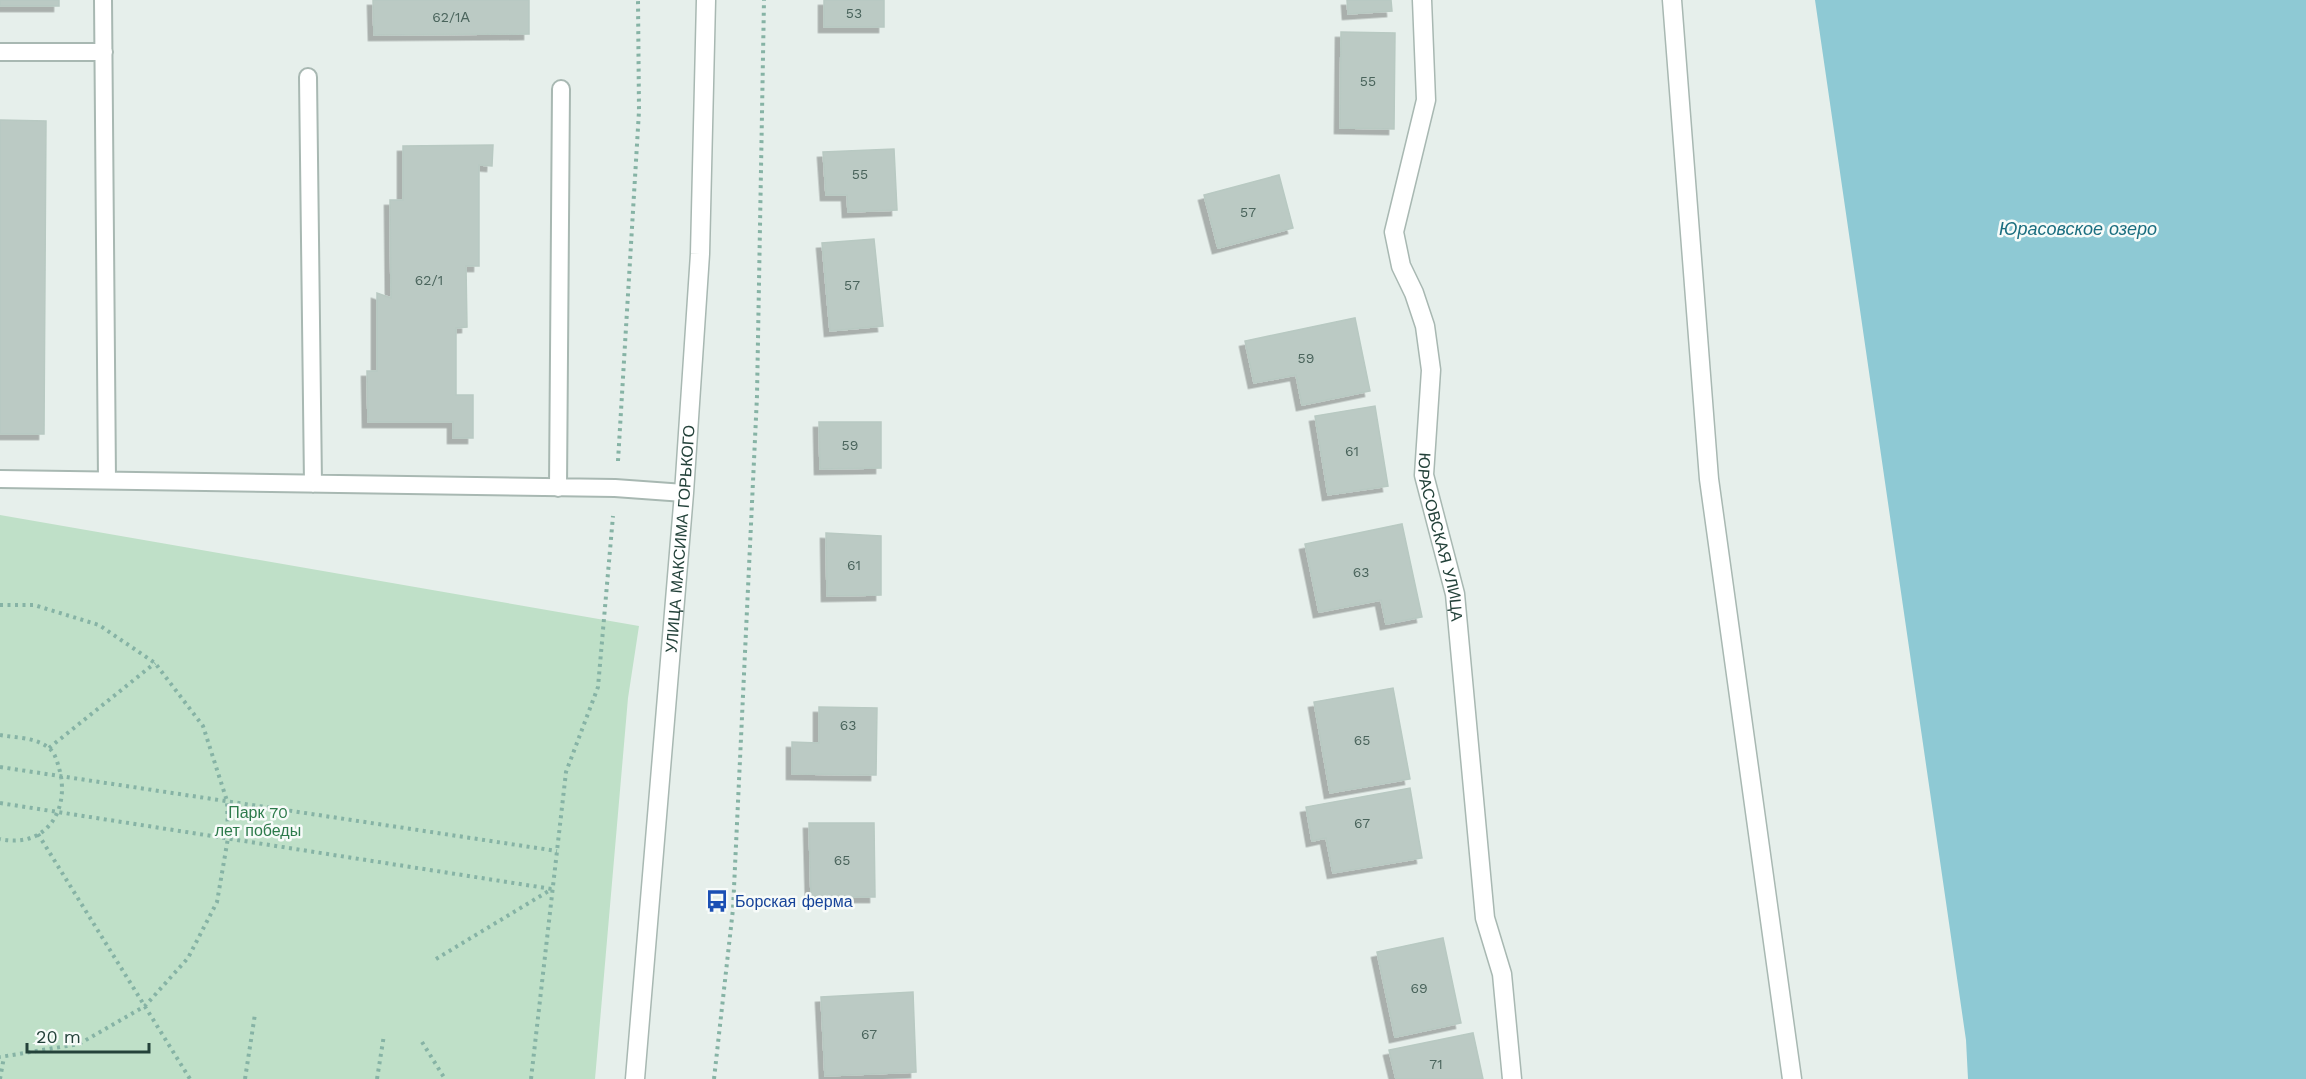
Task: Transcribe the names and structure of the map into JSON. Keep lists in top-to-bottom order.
{
  "streets": {
    "street": ["ЮРАСОВСКАЯ УЛИЦА", "УЛИЦА МАКСИМА ГОРЬКОГО"]
  },
  "water": ["Юрасовское озеро"],
  "parks": ["Парк 70 лет победы"],
  "places": {
    "bus stop": ["Борская ферма"]
  },
  "house_numbers": [
    "53",
    "62/1А",
    "55",
    "55",
    "57",
    "62/1",
    "57",
    "59",
    "59",
    "61",
    "61",
    "63",
    "63",
    "65",
    "67",
    "65",
    "69",
    "67",
    "71"
  ],
  "scale_bar": "20 m"
}
